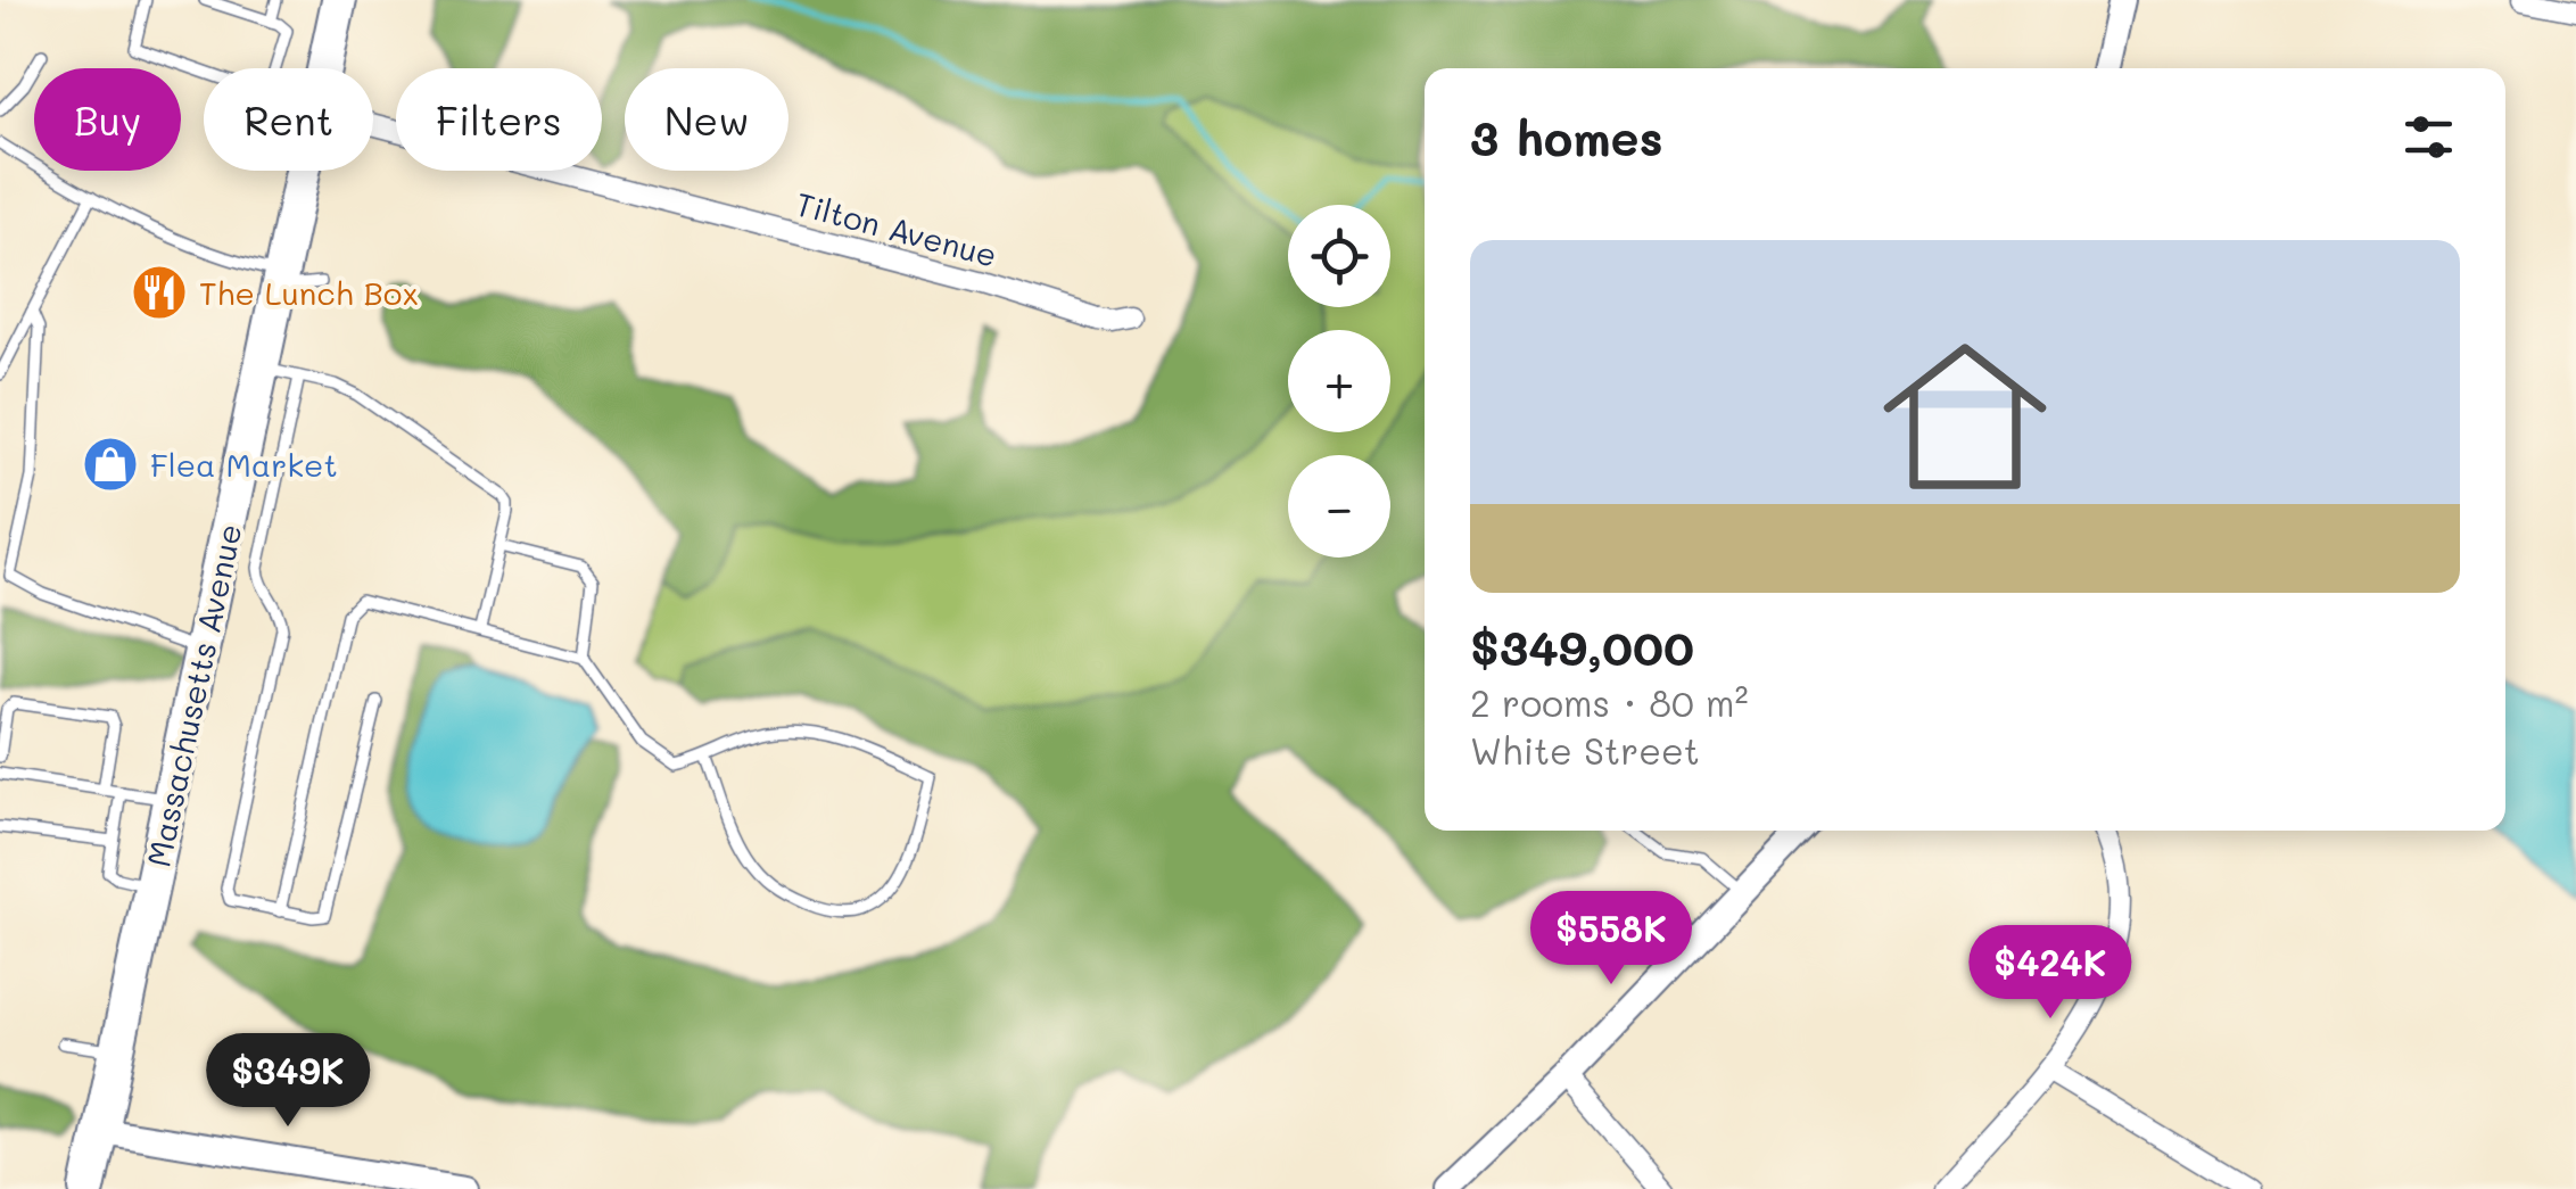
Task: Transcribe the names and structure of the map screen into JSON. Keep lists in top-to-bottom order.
{
  "streets": {
    "main road": ["Massachusetts Avenue"],
    "street": ["Tilton Avenue"]
  },
  "places": {
    "restaurant": ["The Lunch Box"],
    "shop": ["Flea Market"]
  },
  "page": {
    "chip": [
      "Buy",
      "Rent",
      "Filters",
      "New"
    ],
    "heading": "3 homes",
    "map_buttons": ["+", "−"],
    "list": [
      {
        "name": "$349,000",
        "note": "2 rooms · 80 m² · White Street"
      }
    ],
    "price": ["$558K", "$424K", "$349K"]
  }
}
